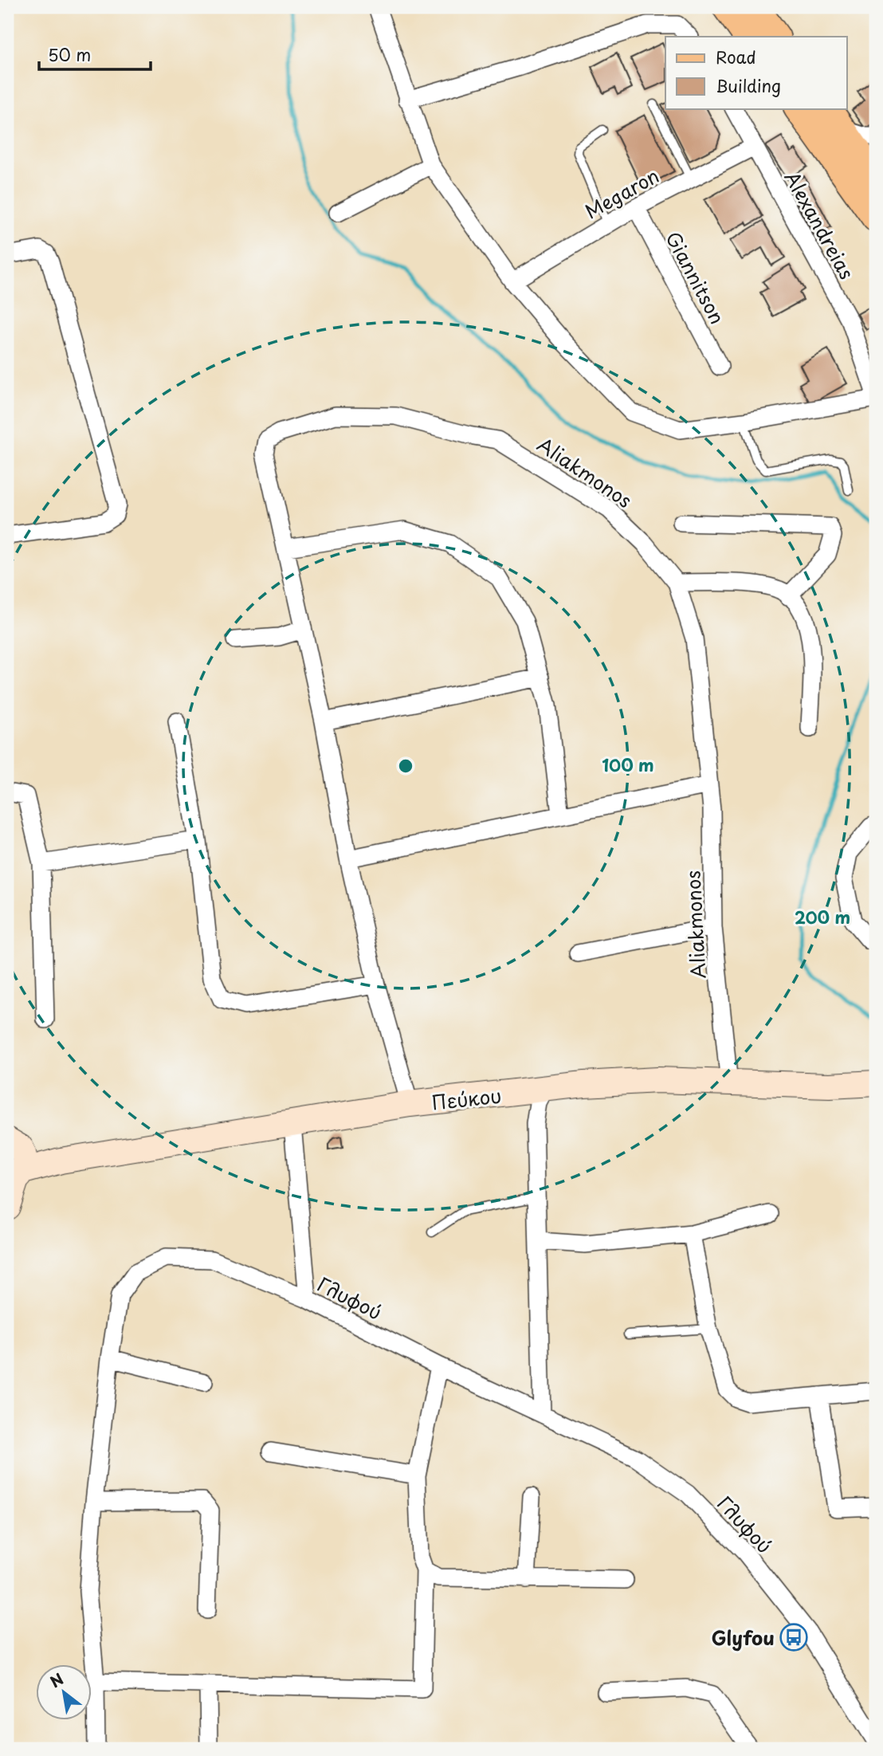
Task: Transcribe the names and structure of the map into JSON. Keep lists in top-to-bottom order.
{
  "streets": {
    "main road": ["Πεύκου"],
    "street": [
      "Megaron",
      "Alexandreias",
      "Giannitson",
      "Aliakmonos",
      "Γλυφού"
    ]
  },
  "crossings": [
    ["Megaron", "Alexandreias"],
    ["Megaron", "Giannitson"],
    ["Aliakmonos", "Πεύκου"]
  ],
  "places": {
    "bus stop": ["Glyfou"]
  },
  "legend": ["Road", "Building"],
  "scale_bar": "50 m",
  "north": "top left",
  "rings": ["100 m", "200 m"]
}
